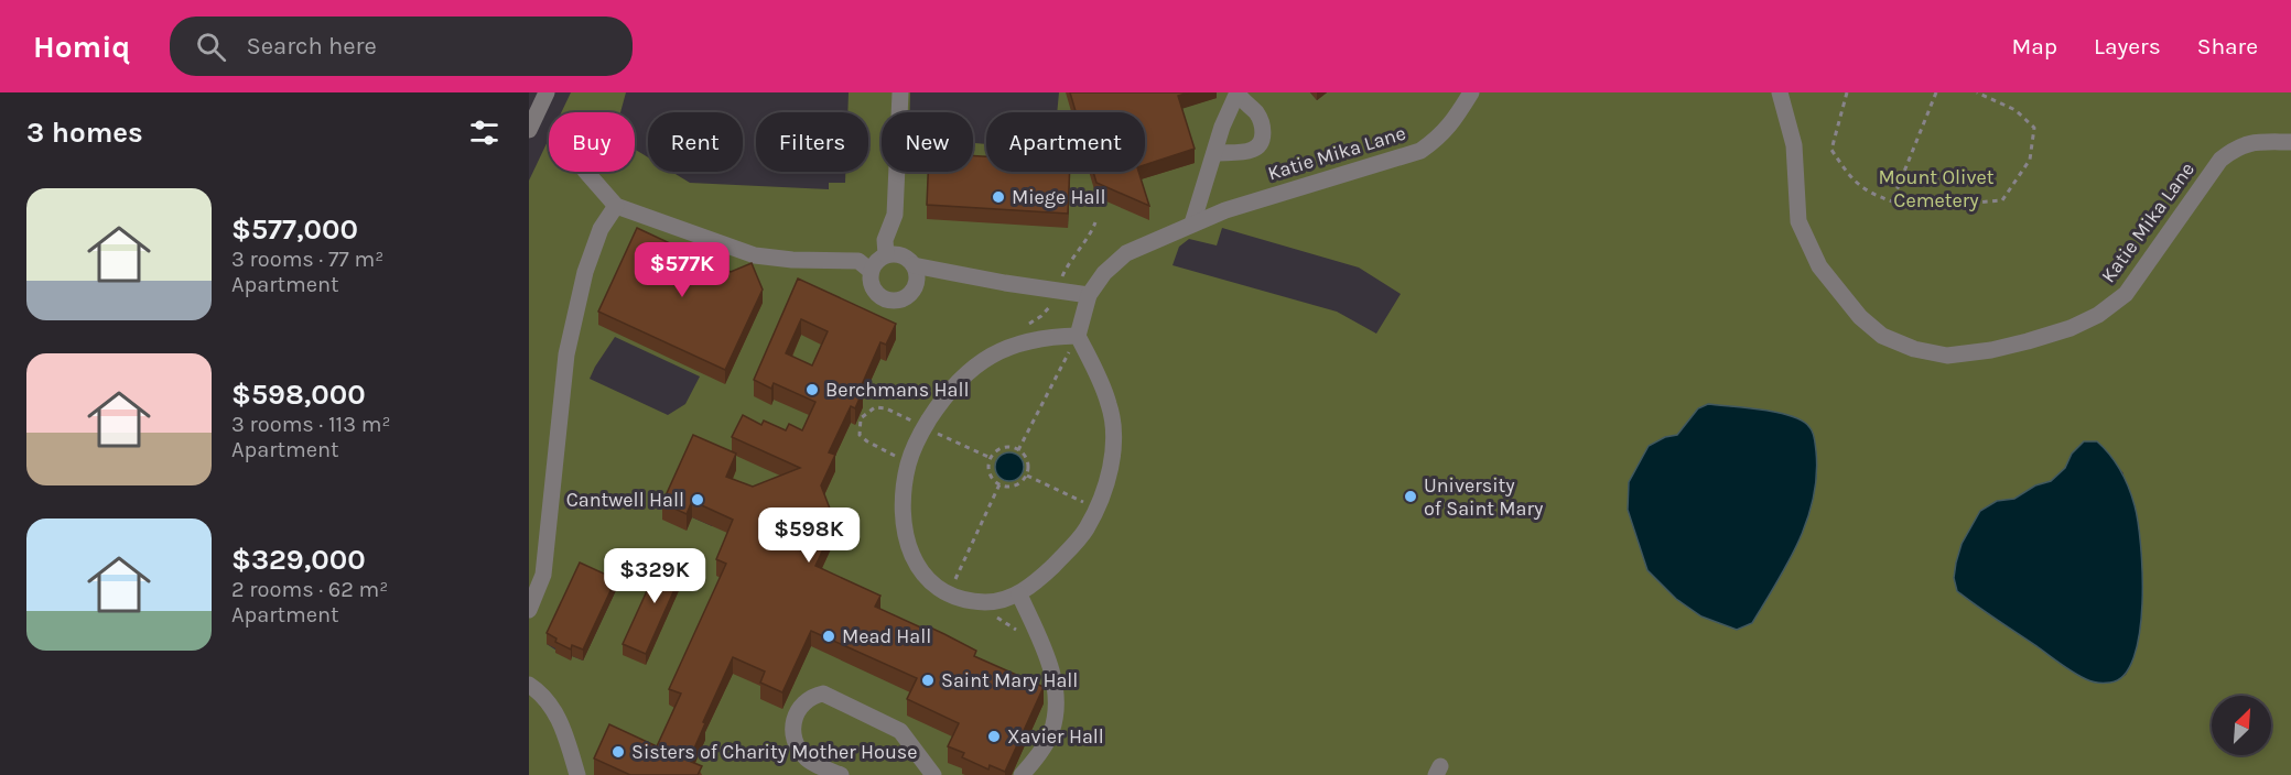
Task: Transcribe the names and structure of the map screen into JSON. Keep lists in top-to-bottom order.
{
  "streets": {
    "street": ["Katie Mika Lane"]
  },
  "parks": ["Mount Olivet Cemetery"],
  "places": [
    "Miege Hall",
    "Berchmans Hall",
    "University of Saint Mary",
    "Cantwell Hall",
    "Mead Hall",
    "Saint Mary Hall",
    "Xavier Hall",
    "Sisters of Charity Mother House"
  ],
  "north": "top right",
  "page": {
    "header": "Homiq",
    "search": "Search here",
    "nav": ["Map", "Layers", "Share"],
    "heading": "3 homes",
    "chip": [
      "Buy",
      "Rent",
      "Filters",
      "New",
      "Apartment"
    ],
    "list": [
      {
        "name": "$577,000",
        "note": "3 rooms · 77 m² · Apartment"
      },
      {
        "name": "$598,000",
        "note": "3 rooms · 113 m² · Apartment"
      },
      {
        "name": "$329,000",
        "note": "2 rooms · 62 m² · Apartment"
      }
    ],
    "price": ["$577K", "$598K", "$329K"]
  }
}
